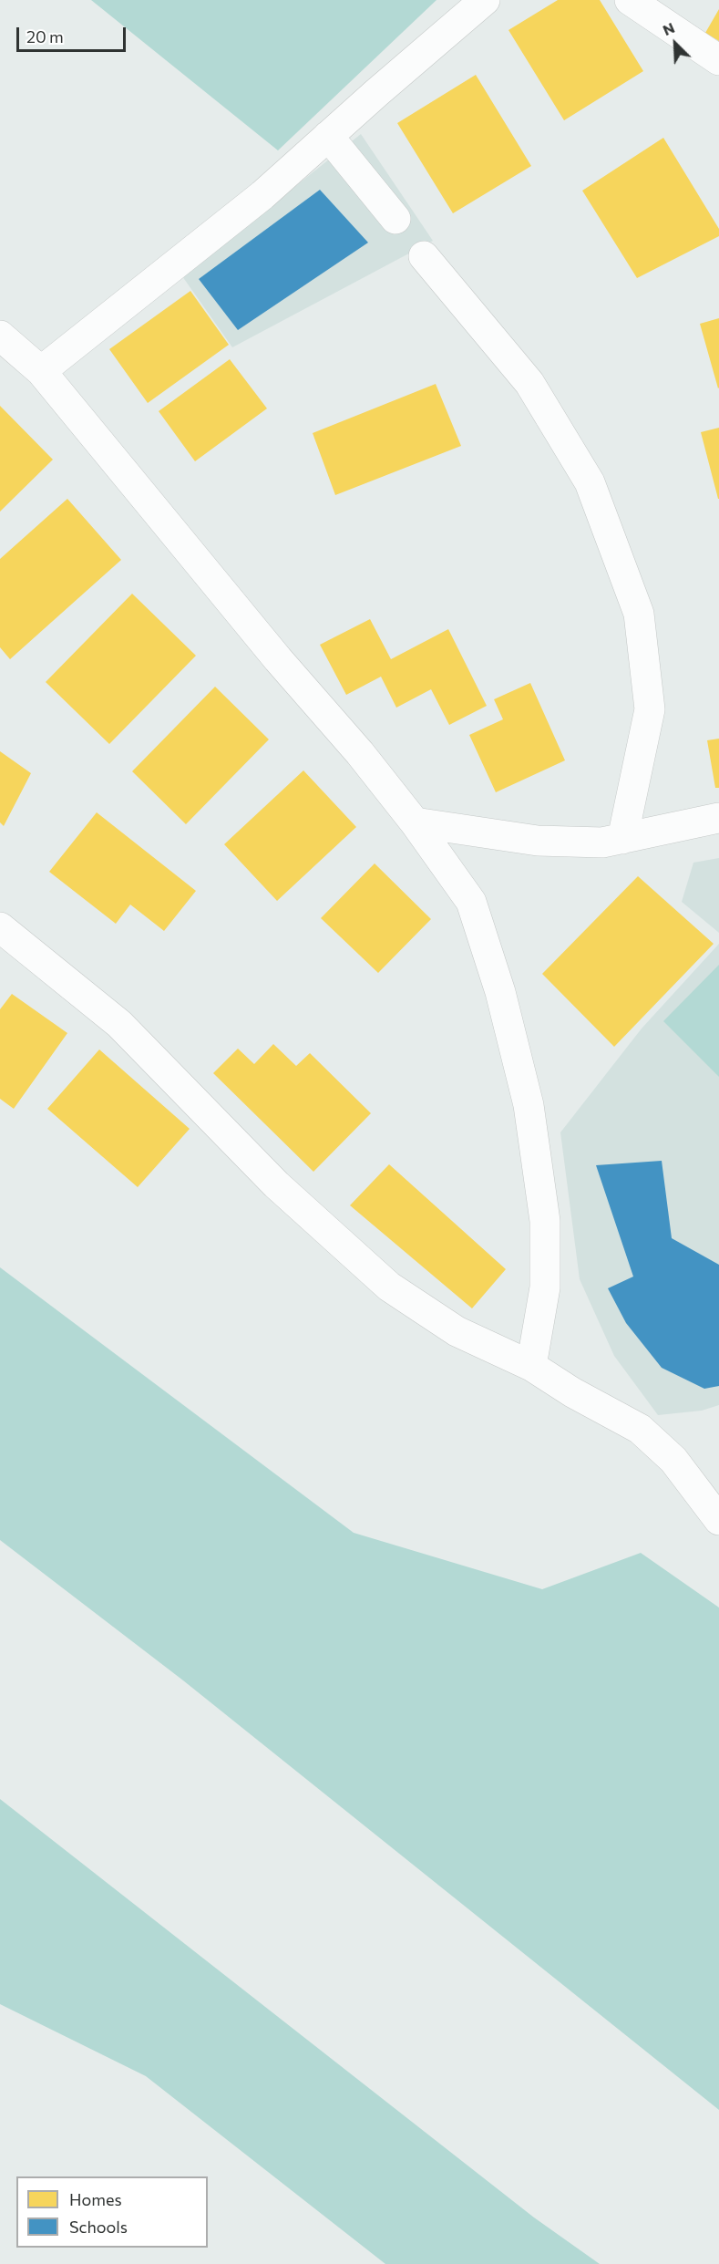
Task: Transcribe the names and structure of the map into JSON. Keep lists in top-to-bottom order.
{
  "legend": ["Homes", "Schools"],
  "scale_bar": "20 m",
  "north": "top left"
}
